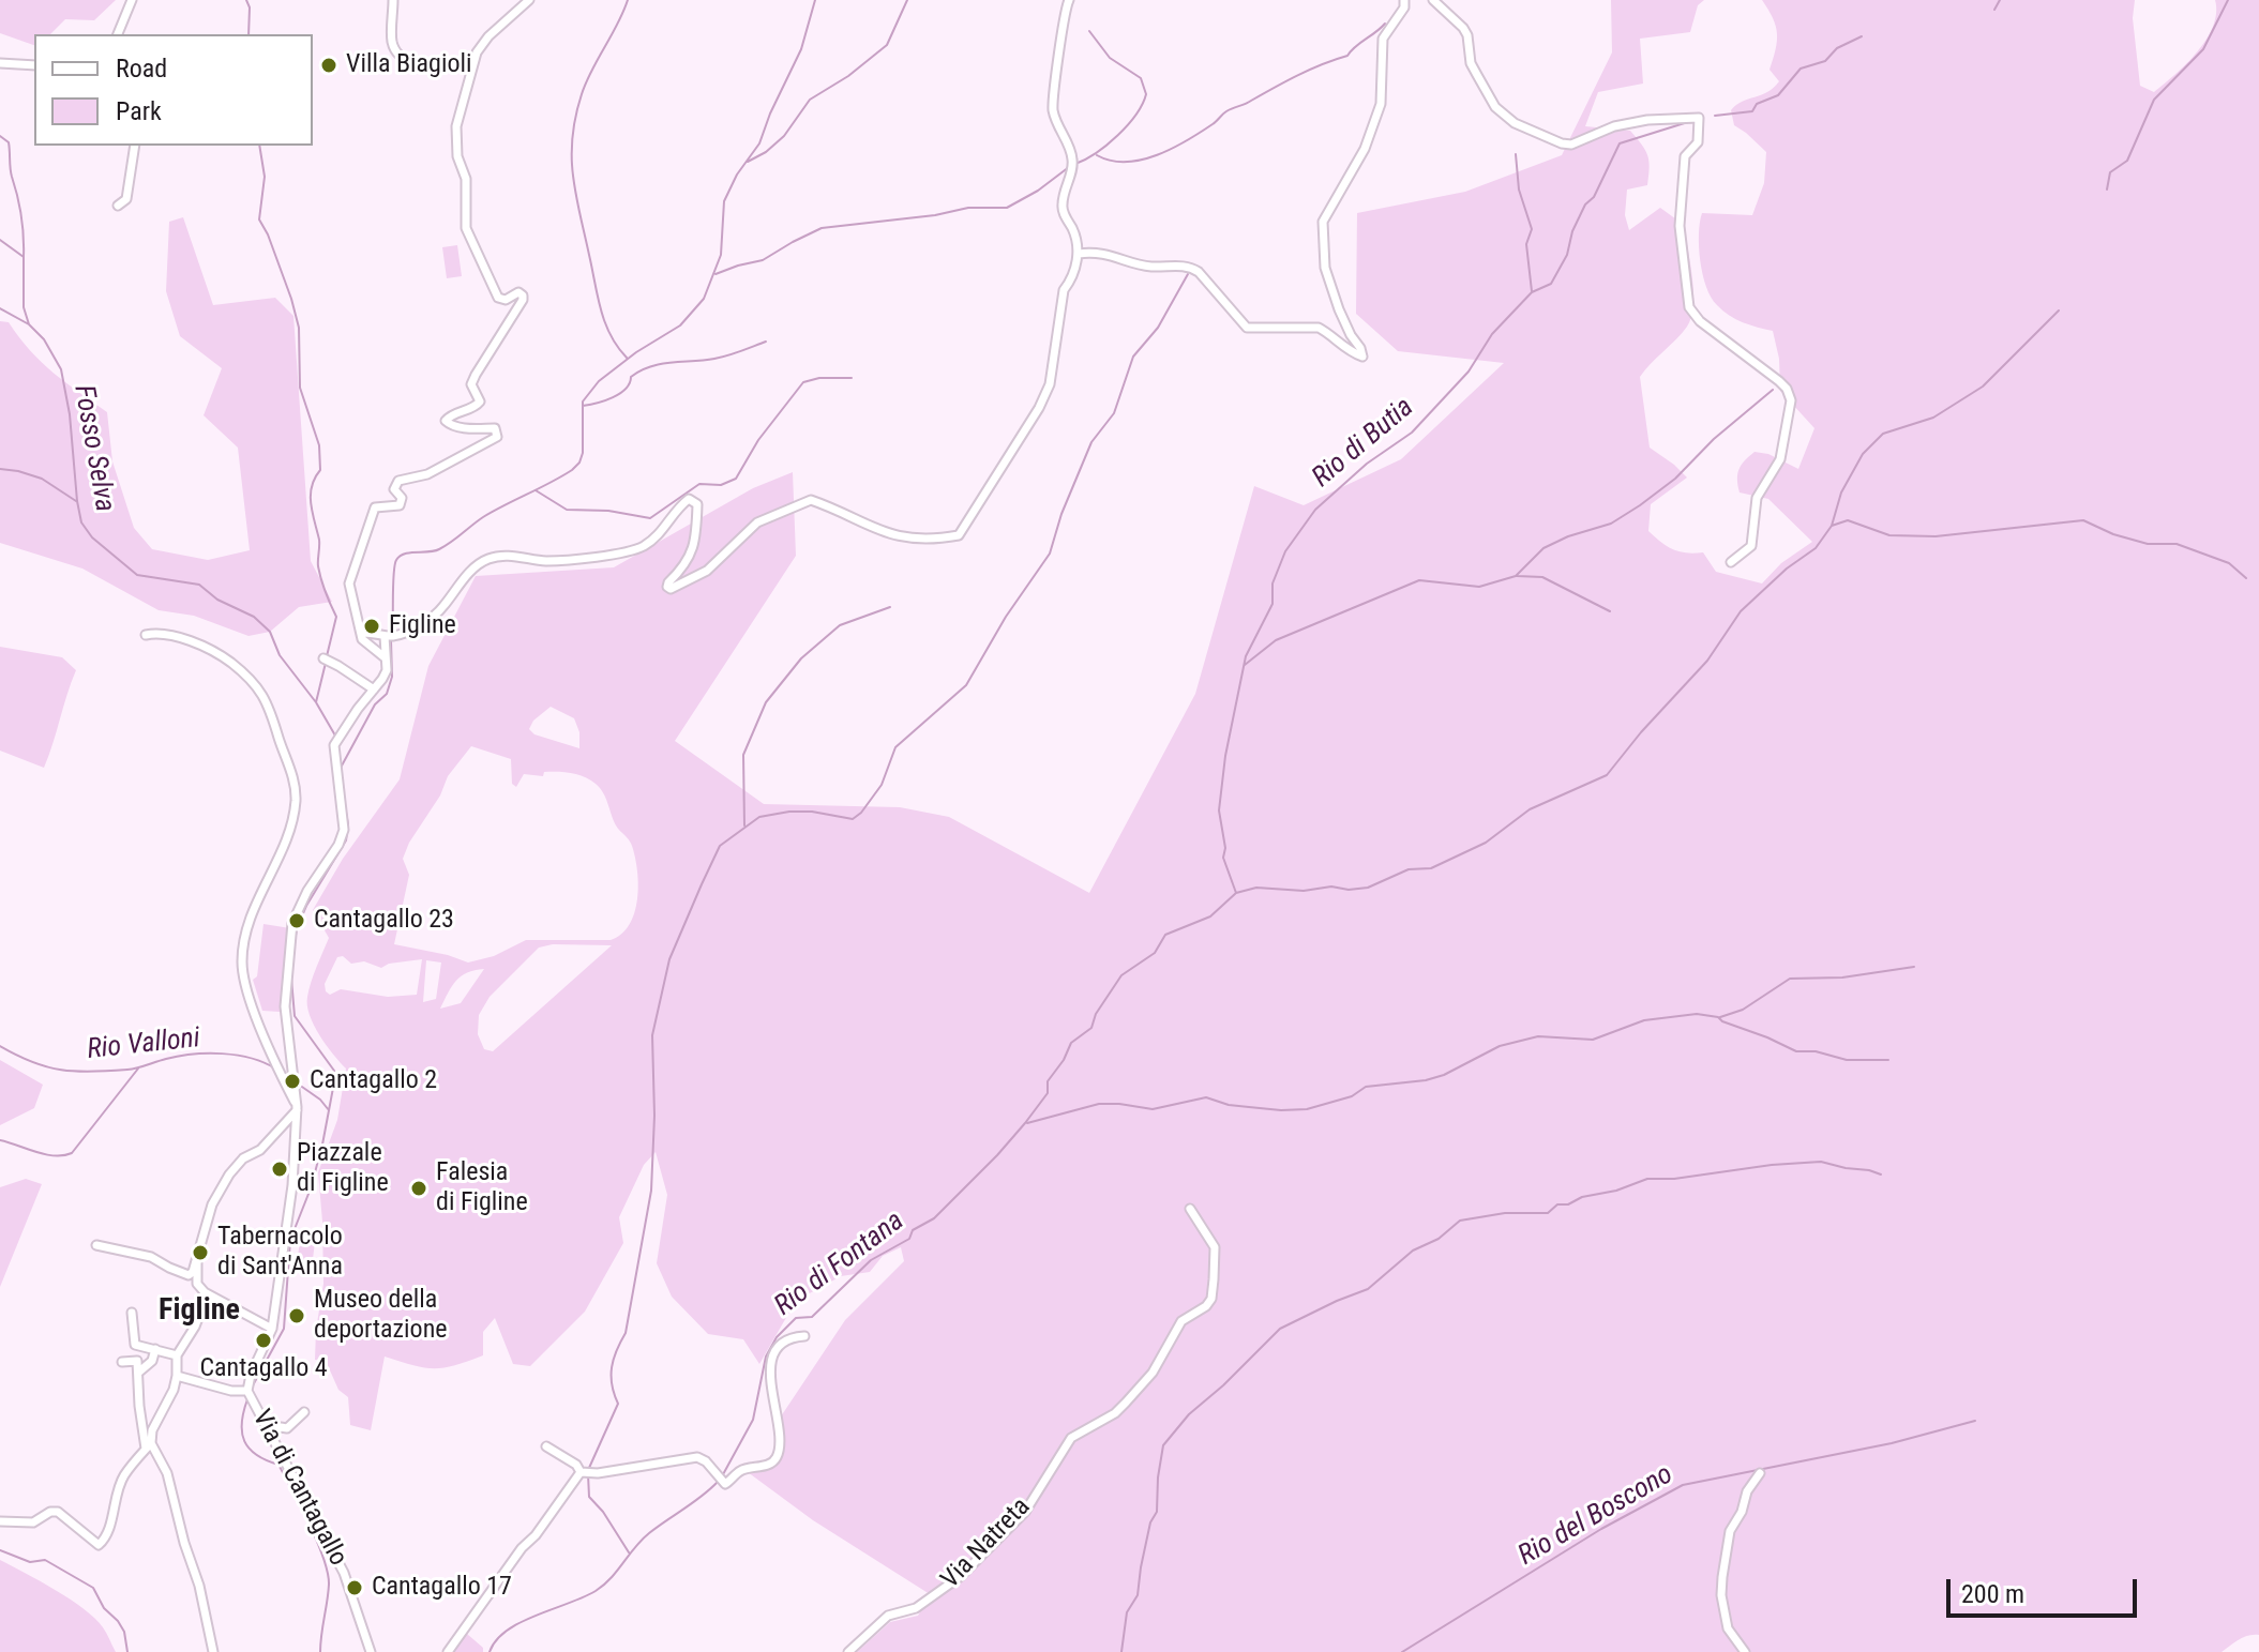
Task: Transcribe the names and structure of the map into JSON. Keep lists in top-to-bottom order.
{
  "streets": {
    "street": ["Via di Cantagallo", "Via Natreta"]
  },
  "districts": ["Figline"],
  "water": [
    "Rio di Butia",
    "Fosso Selva",
    "Rio Valloni",
    "Rio di Fontana",
    "Rio del Boscono"
  ],
  "places": [
    "Villa Biagioli",
    "Figline",
    "Cantagallo 23",
    "Cantagallo 2",
    "Piazzale di Figline",
    "Falesia di Figline",
    "Tabernacolo di Sant'Anna",
    "Museo della deportazione",
    "Cantagallo 4",
    "Cantagallo 17"
  ],
  "legend": ["Road", "Park"],
  "scale_bar": "200 m"
}
